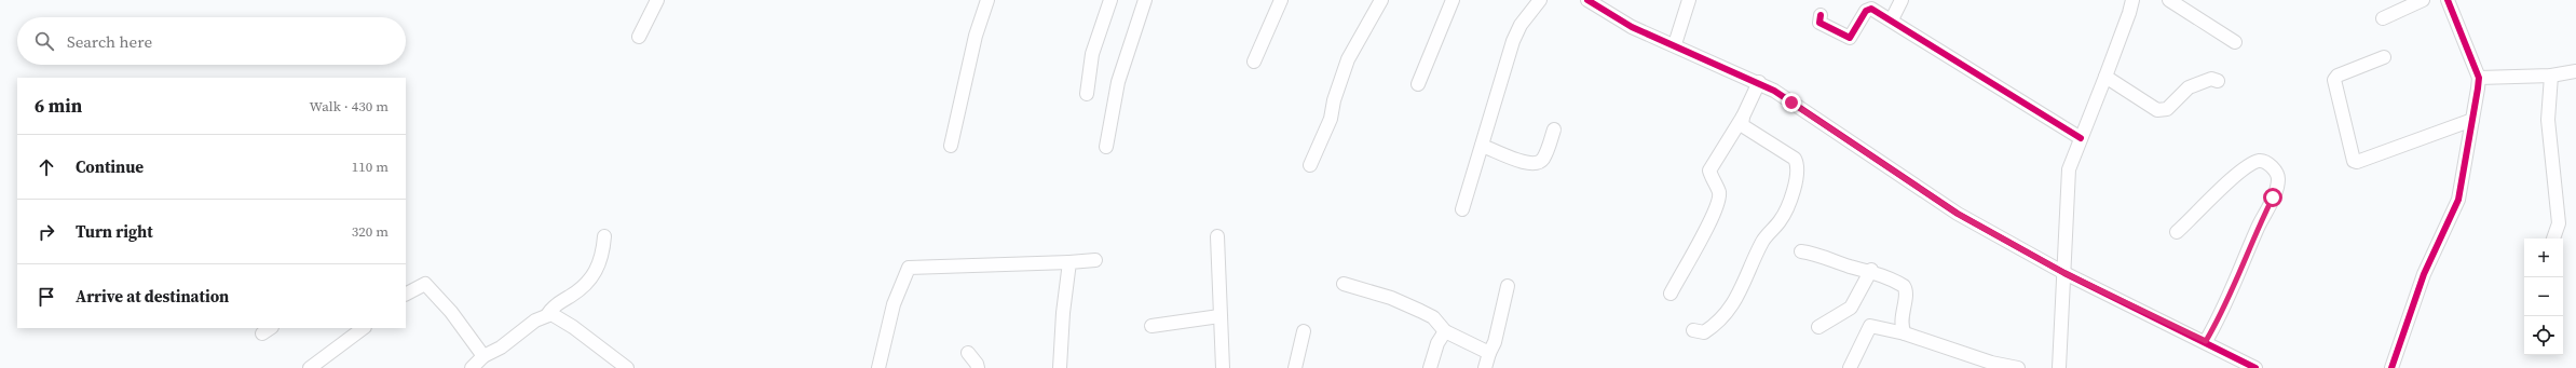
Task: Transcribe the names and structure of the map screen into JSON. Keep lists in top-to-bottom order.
{
  "page": {
    "search": "Search here",
    "heading": ["6 min", "Walk · 430 m"],
    "list": [
      ["Continue", "110 m"],
      ["Turn right", "320 m"],
      "Arrive at destination"
    ],
    "map_buttons": ["+", "−"]
  }
}
